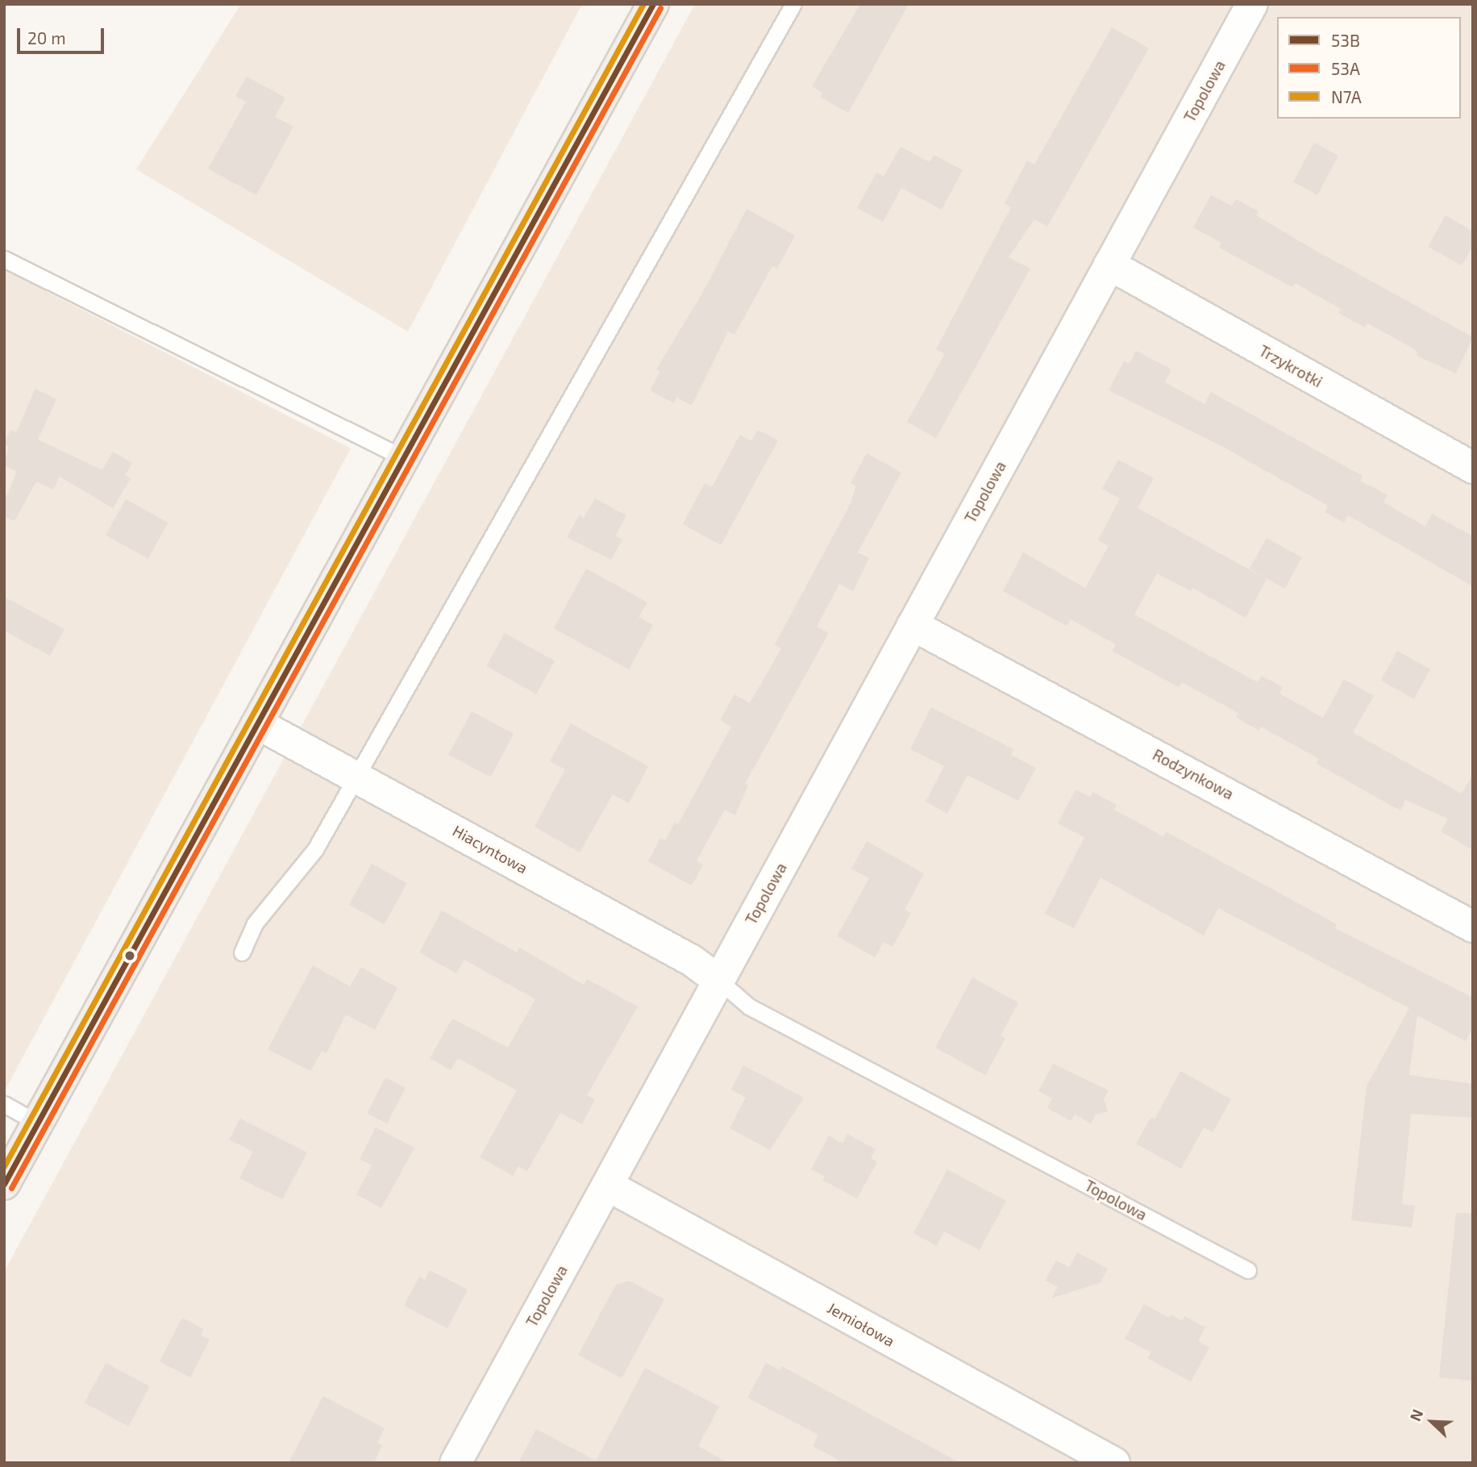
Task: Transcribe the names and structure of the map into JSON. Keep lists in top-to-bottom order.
{
  "streets": {
    "street": [
      "Topolowa",
      "Trzykrotki",
      "Rodzynkowa",
      "Hiacyntowa",
      "Jemiołowa"
    ]
  },
  "crossings": [
    ["Topolowa", "Trzykrotki"],
    ["Topolowa", "Rodzynkowa"],
    ["Topolowa", "Hiacyntowa"],
    ["Topolowa", "Jemiołowa"]
  ],
  "lines": ["transit line 53B", "transit line N7A", "transit line 53A"],
  "legend": ["53B", "53A", "N7A"],
  "scale_bar": "20 m",
  "north": "top left"
}
